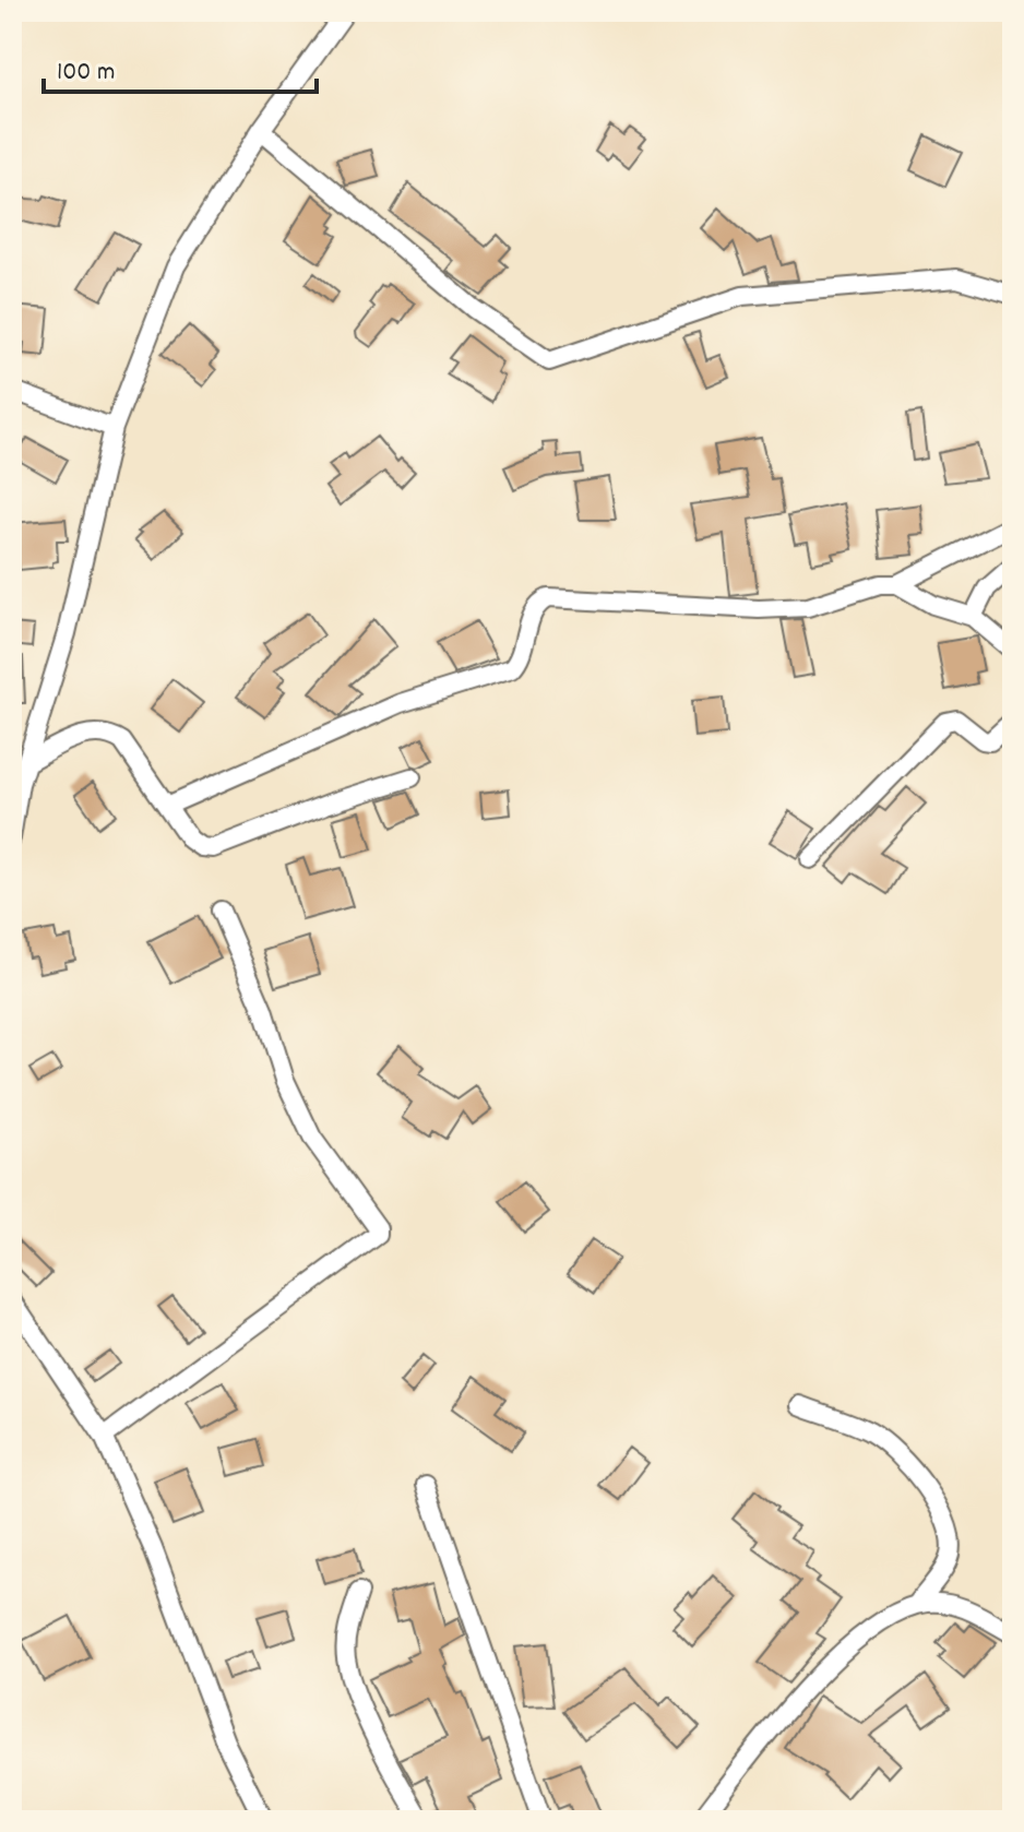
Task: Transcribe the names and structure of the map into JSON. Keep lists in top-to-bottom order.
{
  "scale_bar": "100 m"
}
